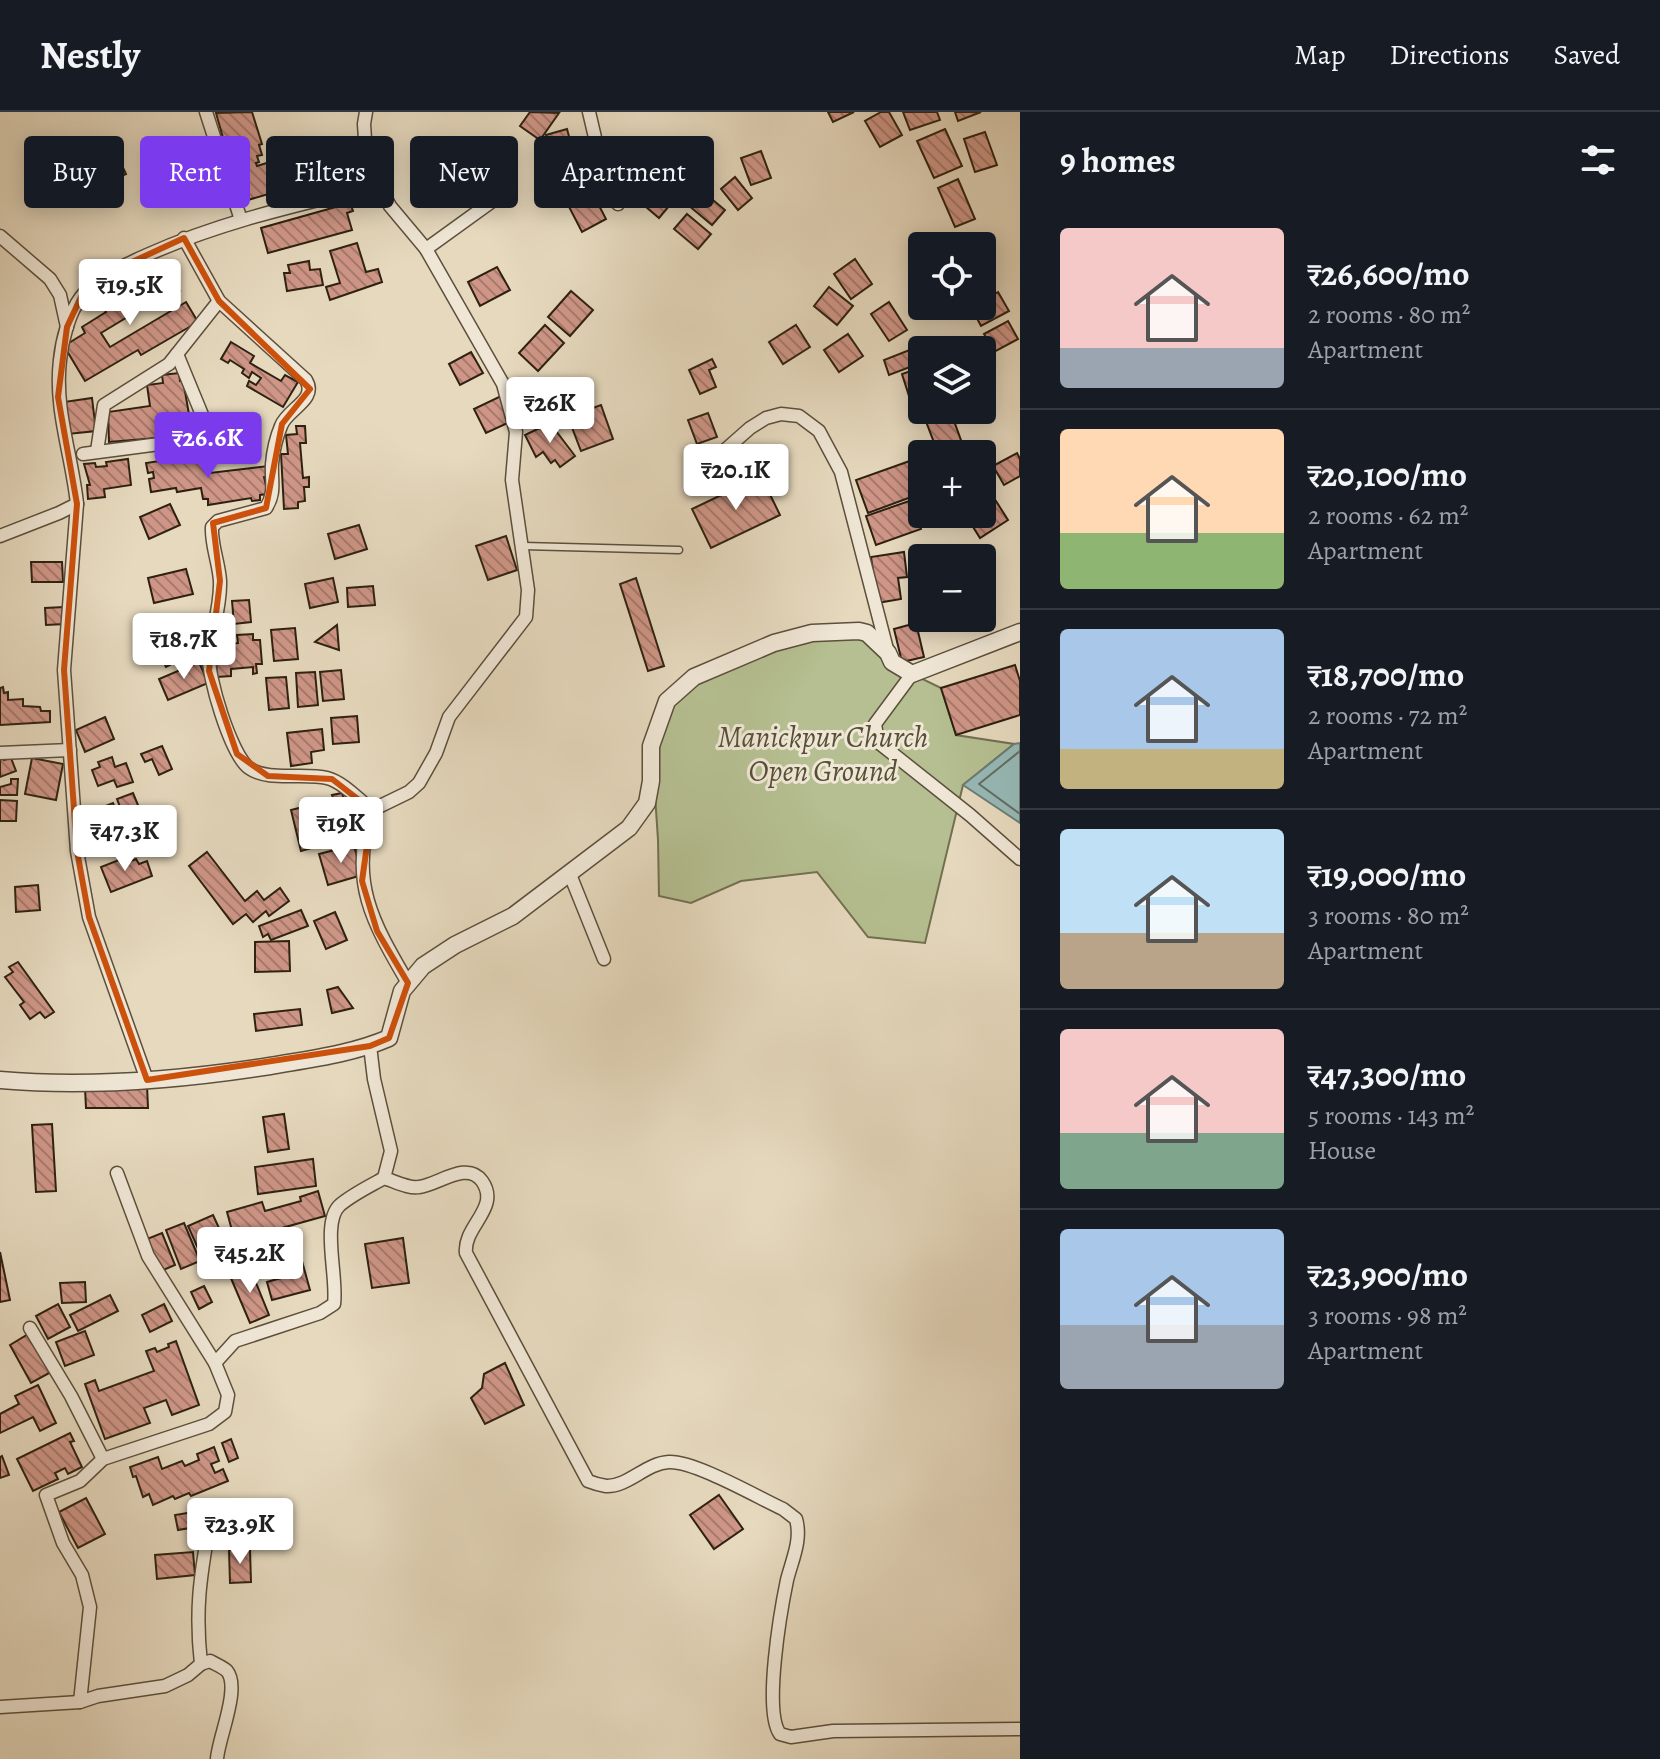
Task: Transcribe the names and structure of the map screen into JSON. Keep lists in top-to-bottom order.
{
  "parks": ["Manickpur Church Open Ground"],
  "page": {
    "header": "Nestly",
    "nav": ["Map", "Directions", "Saved"],
    "heading": "9 homes",
    "chip": [
      "Buy",
      "Rent",
      "Filters",
      "New",
      "Apartment"
    ],
    "list": [
      {
        "name": "₹26,600/mo",
        "note": "2 rooms · 80 m² · Apartment"
      },
      {
        "name": "₹20,100/mo",
        "note": "2 rooms · 62 m² · Apartment"
      },
      {
        "name": "₹18,700/mo",
        "note": "2 rooms · 72 m² · Apartment"
      },
      {
        "name": "₹19,000/mo",
        "note": "3 rooms · 80 m² · Apartment"
      },
      {
        "name": "₹47,300/mo",
        "note": "5 rooms · 143 m² · House"
      },
      {
        "name": "₹23,900/mo",
        "note": "3 rooms · 98 m² · Apartment"
      }
    ],
    "map_buttons": ["+", "−"],
    "price": [
      "₹19.5K",
      "₹26K",
      "₹26.6K",
      "₹20.1K",
      "₹18.7K",
      "₹19K",
      "₹47.3K",
      "₹45.2K",
      "₹23.9K"
    ]
  }
}
